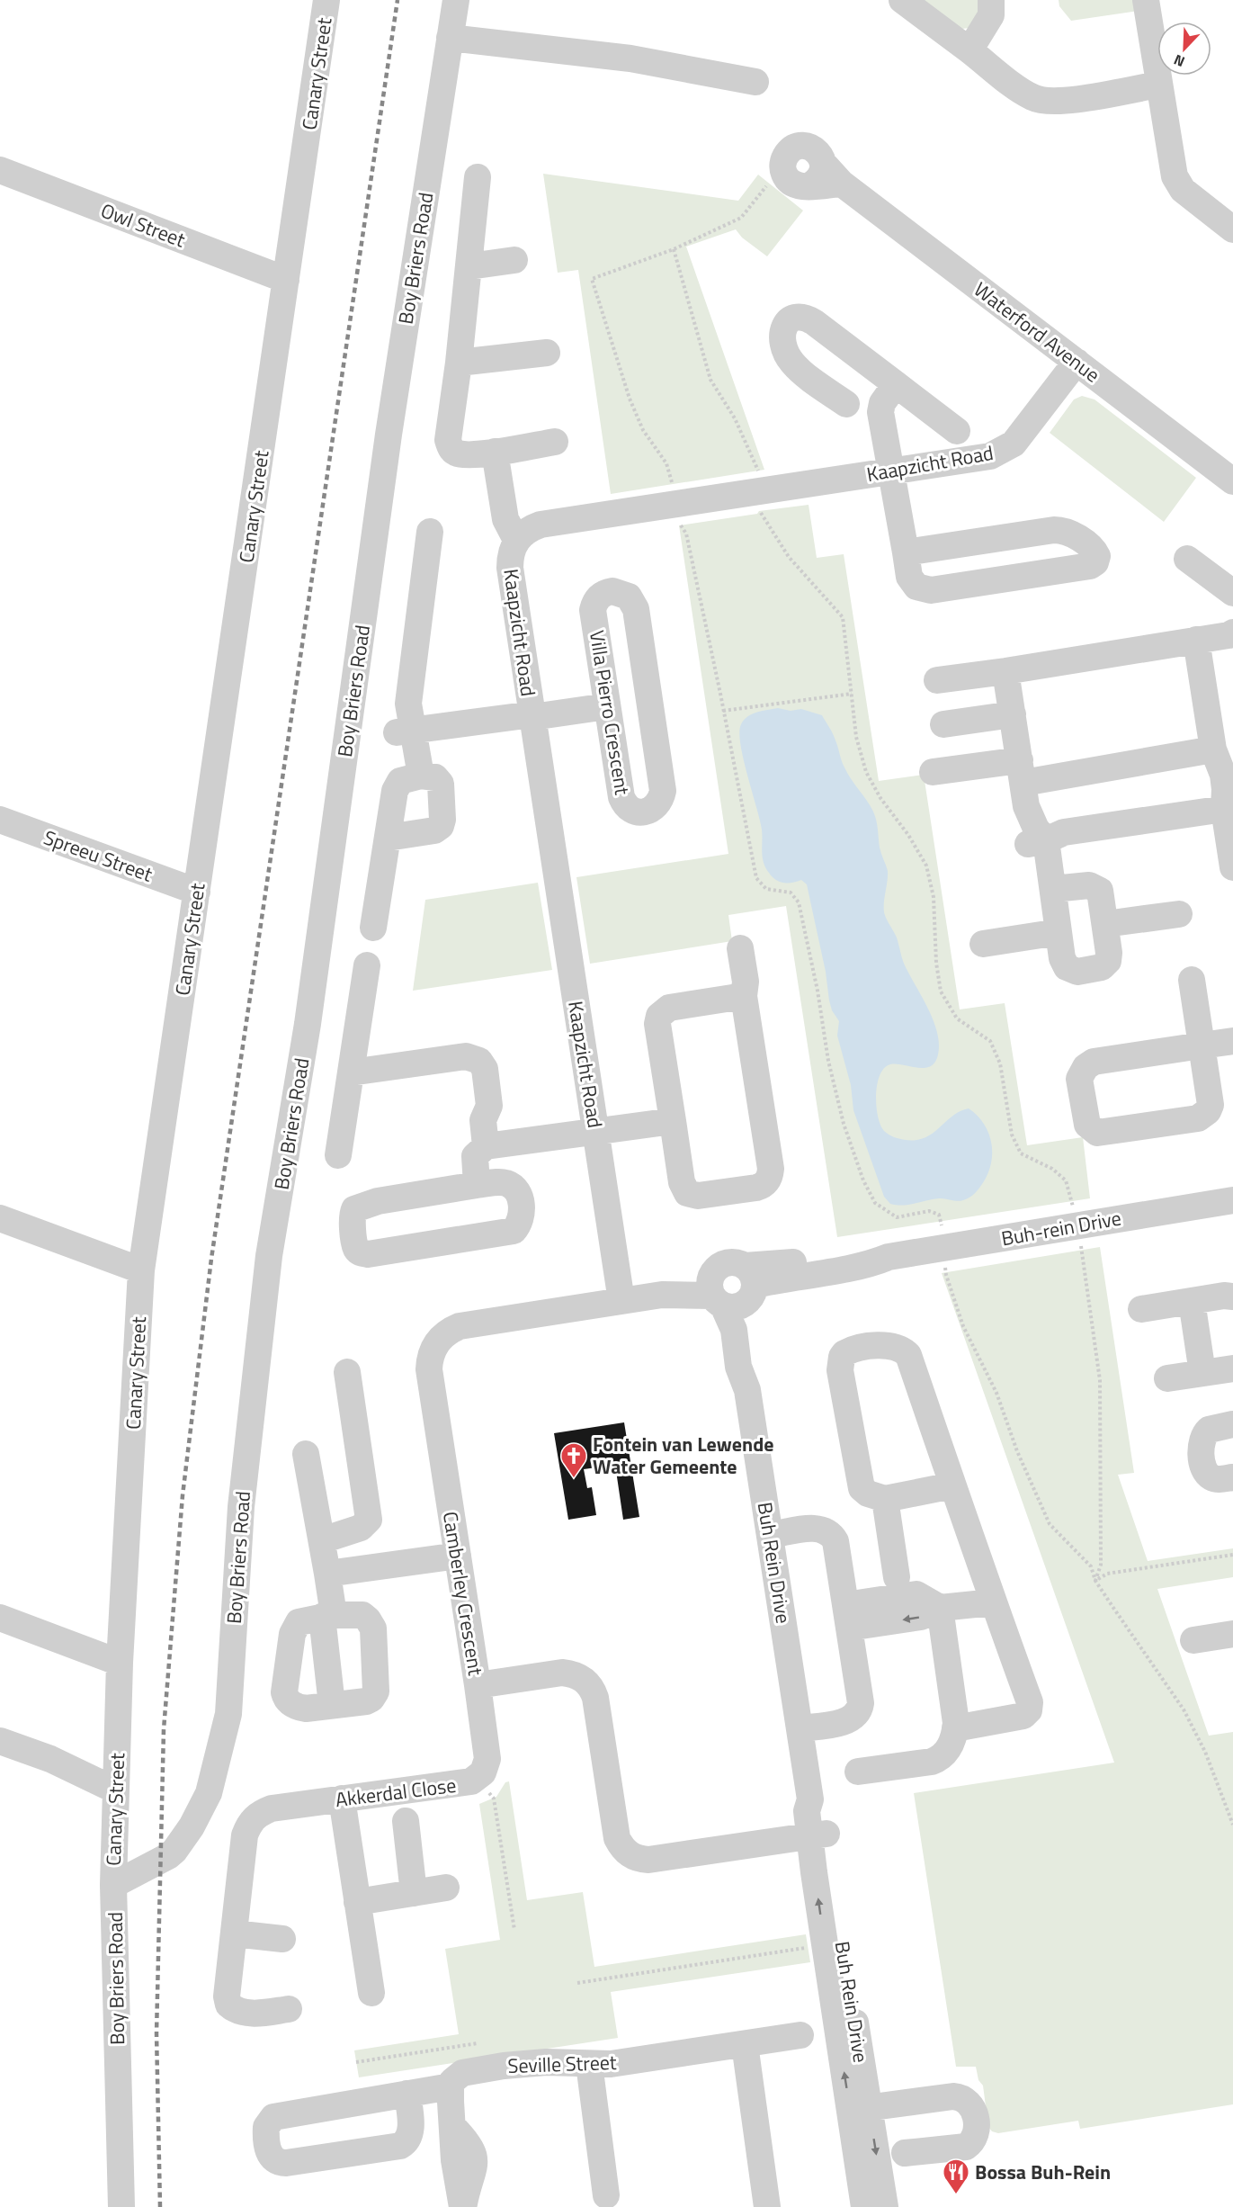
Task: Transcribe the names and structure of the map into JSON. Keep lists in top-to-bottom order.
{
  "streets": {
    "street": [
      "Canary Street",
      "Owl Street",
      "Boy Briers Road",
      "Waterford Avenue",
      "Kaapzicht Road",
      "Villa Pierro Crescent",
      "Spreeu Street",
      "Buh-rein Drive",
      "Buh Rein Drive",
      "Camberley Crescent",
      "Akkerdal Close",
      "Seville Street"
    ]
  },
  "crossings": [
    ["Canary Street", "Owl Street"],
    ["Canary Street", "Boy Briers Road"],
    ["Canary Street", "Spreeu Street"],
    ["Waterford Avenue", "Kaapzicht Road"],
    ["Kaapzicht Road", "Camberley Crescent"],
    ["Buh-rein Drive", "Buh Rein Drive"],
    ["Buh Rein Drive", "Camberley Crescent"],
    ["Camberley Crescent", "Akkerdal Close"]
  ],
  "places": {
    "church": ["Fontein van Lewende Water Gemeente"],
    "restaurant": ["Bossa Buh-Rein"]
  },
  "north": "bottom left"
}
